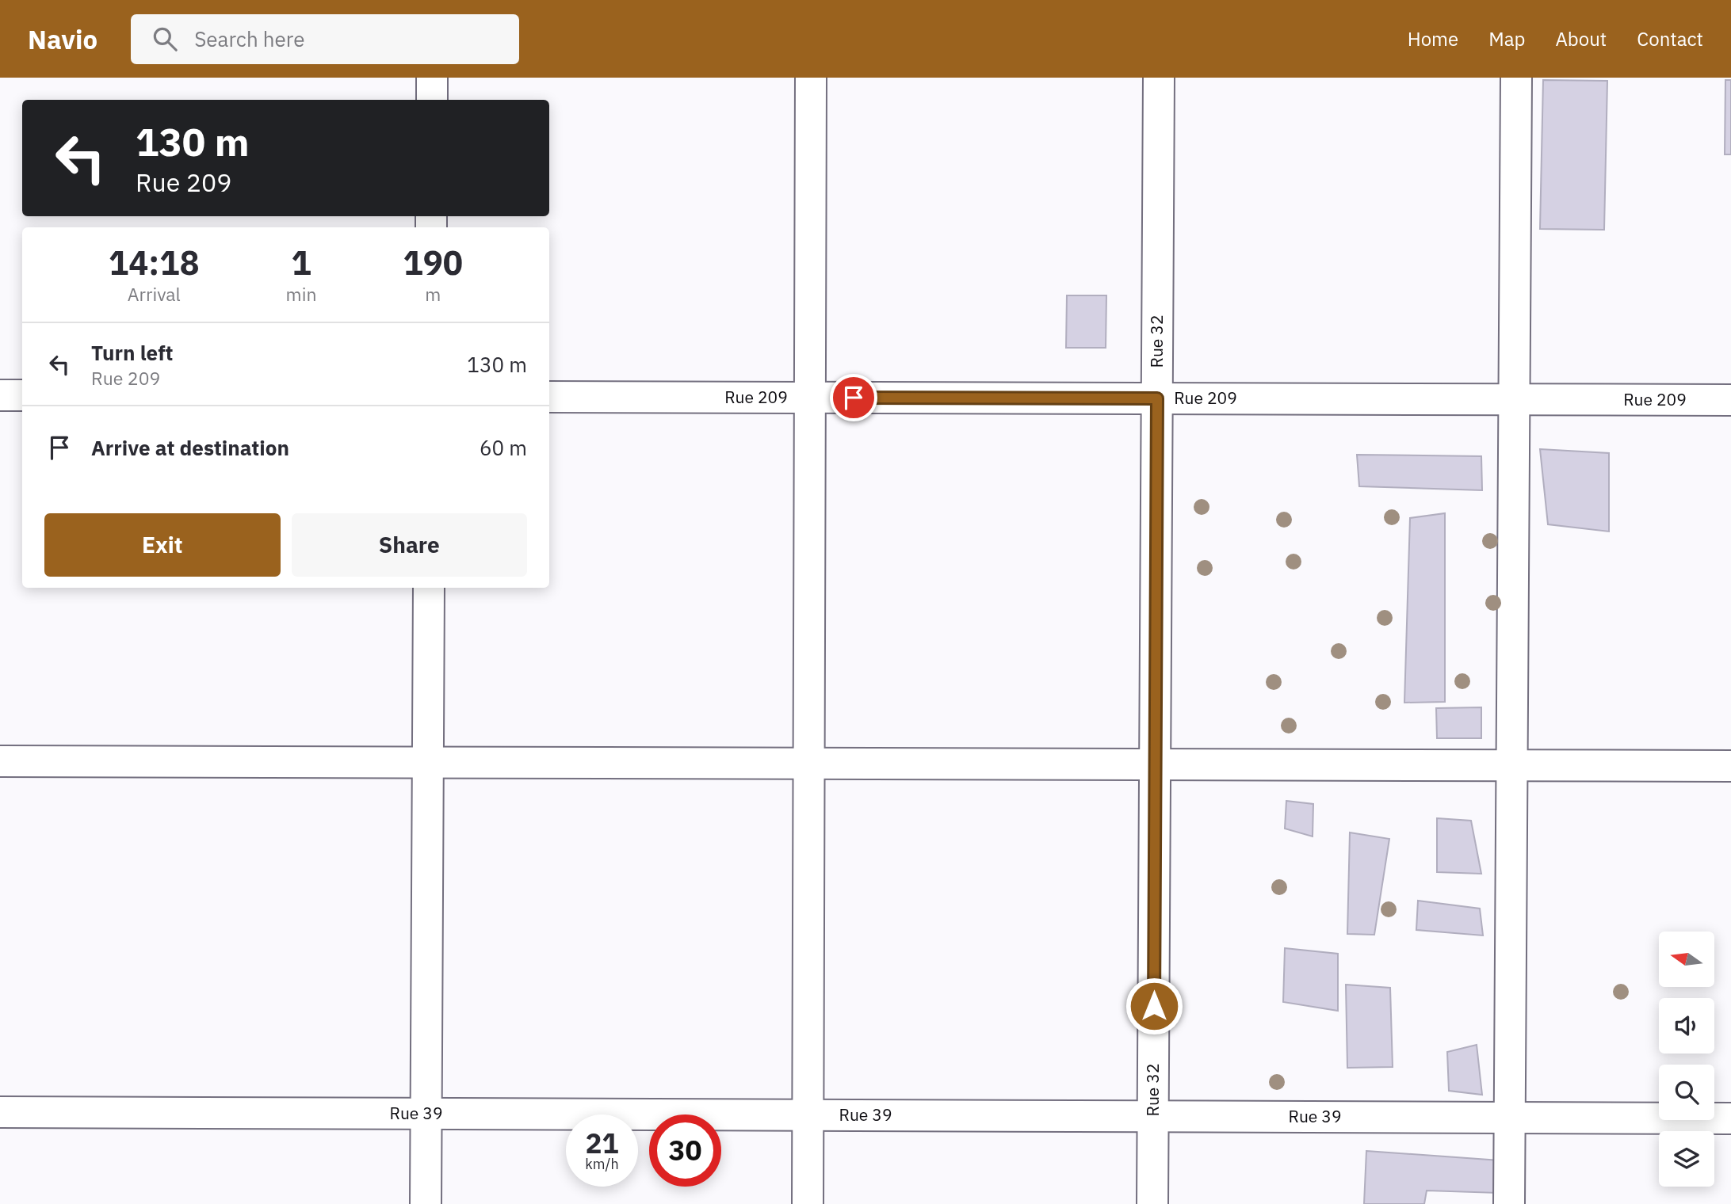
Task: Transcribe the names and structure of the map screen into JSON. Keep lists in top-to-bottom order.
{
  "streets": {
    "street": ["Rue 32", "Rue 209", "Rue 39"]
  },
  "crossings": [
    ["Rue 32", "Rue 209"],
    ["Rue 32", "Rue 39"]
  ],
  "north": "left",
  "page": {
    "header": "Navio",
    "search": "Search here",
    "nav": [
      "Home",
      "Map",
      "About",
      "Contact"
    ],
    "turn": ["130 m", "Rue 209"],
    "eta": [
      "14:18",
      "Arrival",
      "1",
      "min",
      "190",
      "m"
    ],
    "list": [
      {
        "name": "Turn left",
        "note": "Rue 209",
        "value": "130 m"
      },
      {
        "name": "Arrive at destination",
        "value": "60 m"
      }
    ],
    "buttons": ["Exit", "Share"],
    "speed": "21 km/h",
    "limit": "30"
  }
}
